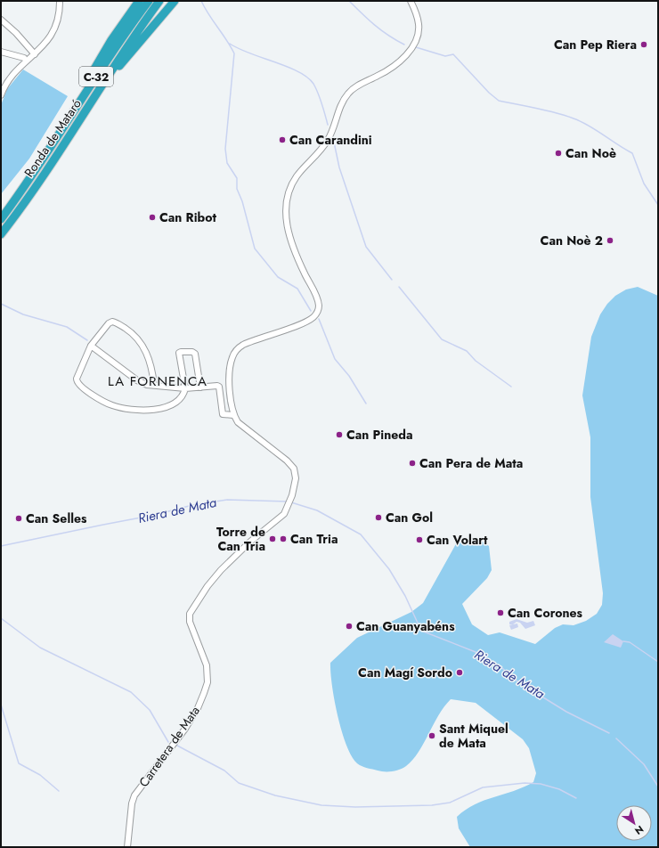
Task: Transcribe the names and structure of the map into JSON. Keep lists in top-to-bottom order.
{
  "streets": {
    "highway": ["C-32", "Ronda de Mataró"],
    "street": ["Carretera de Mata"]
  },
  "districts": ["LA FORNENCA"],
  "water": ["Riera de Mata"],
  "places": [
    "Can Pep Riera",
    "Can Carandini",
    "Can Noè",
    "Can Ribot",
    "Can Noè 2",
    "Can Pineda",
    "Can Pera de Mata",
    "Can Gol",
    "Can Selles",
    "Torre de Can Tria",
    "Can Tria",
    "Can Volart",
    "Can Corones",
    "Can Guanyabéns",
    "Can Magí Sordo",
    "Sant Miquel de Mata"
  ],
  "north": "bottom right"
}
